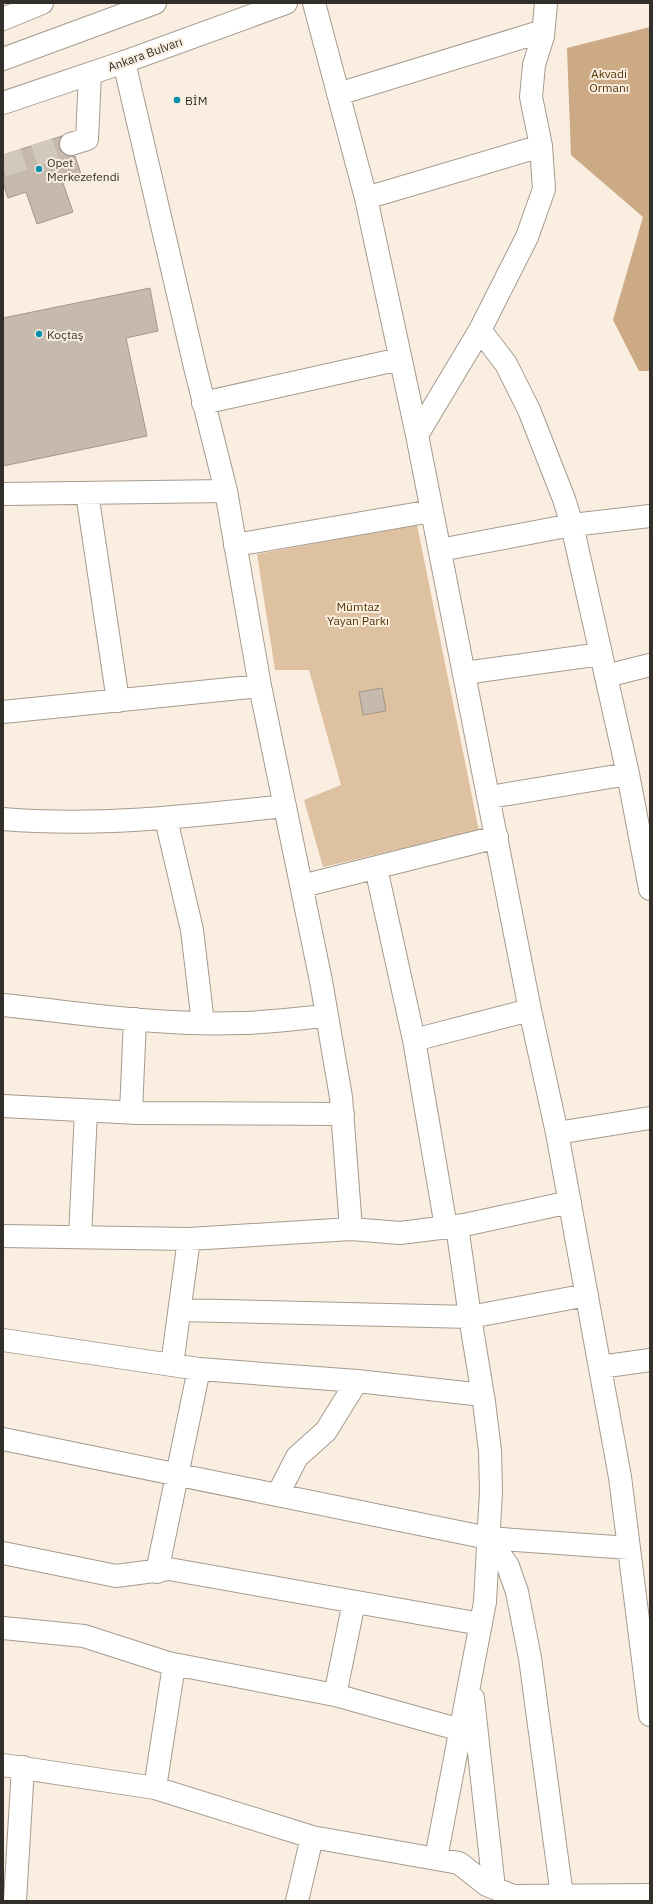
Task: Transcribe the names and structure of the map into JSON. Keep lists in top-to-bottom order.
{
  "streets": {
    "street": ["Ankara Bulvarı"]
  },
  "parks": ["Akvadi Ormanı", "Mümtaz Yayan Parkı"],
  "places": ["BİM", "Opet Merkezefendi", "Koçtaş"]
}
